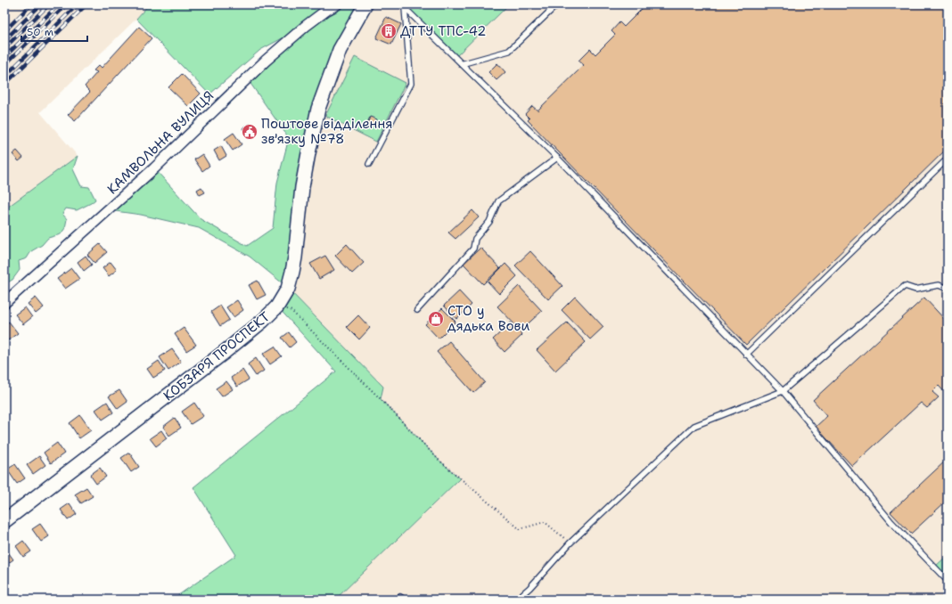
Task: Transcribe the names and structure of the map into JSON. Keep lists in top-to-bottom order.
{
  "streets": {
    "main road": ["КОБЗАРЯ ПРОСПЕКТ"],
    "street": ["КАМВОЛЬНА ВУЛИЦЯ"]
  },
  "places": {
    "building": ["ДТТУ ТПС-42"],
    "public building": ["Поштове відділення зв'язку №78"],
    "shop": ["СТО у дядька Вови"]
  },
  "scale_bar": "50 m"
}
